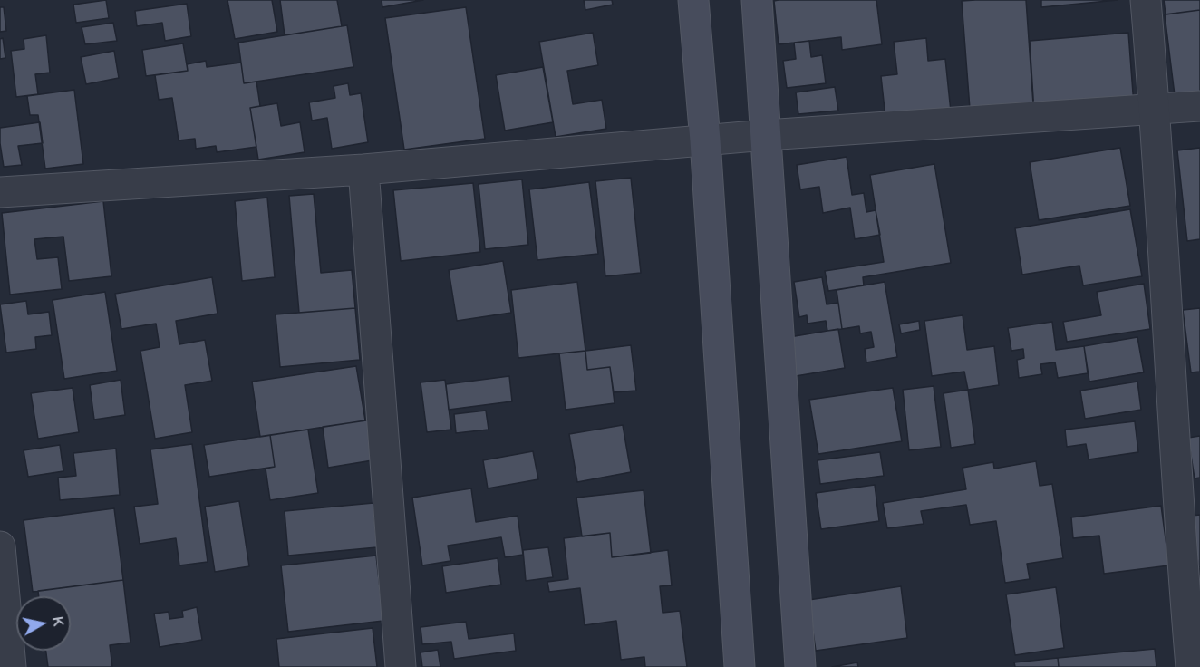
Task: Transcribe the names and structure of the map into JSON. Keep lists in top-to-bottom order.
{
  "north": "right"
}
